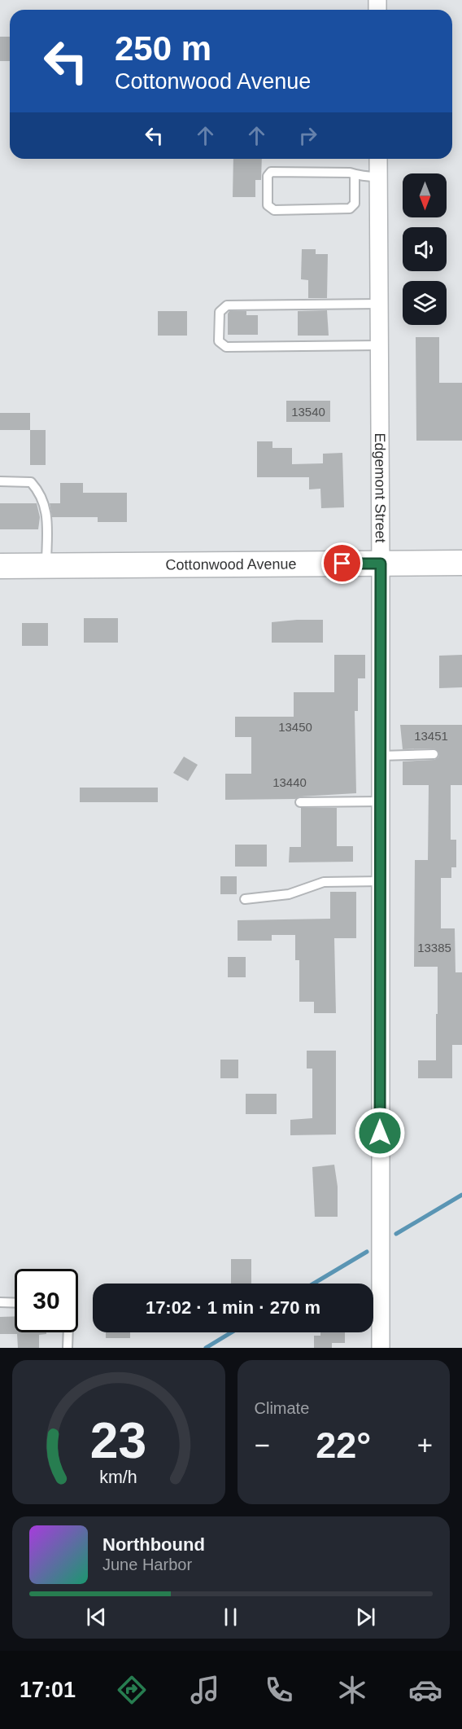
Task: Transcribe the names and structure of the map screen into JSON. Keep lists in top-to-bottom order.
{
  "streets": {
    "street": ["Edgemont Street", "Cottonwood Avenue"]
  },
  "crossings": [
    ["Edgemont Street", "Cottonwood Avenue"]
  ],
  "house_numbers": [
    "13540",
    "13450",
    "13451",
    "13440",
    "13385"
  ],
  "north": "bottom",
  "page": {
    "turn": ["250 m", "Cottonwood Avenue"],
    "limit": "30",
    "trip": "17:02 · 1 min · 270 m",
    "tile": "Climate",
    "heat": ["−", "22°", "+"],
    "song": ["Northbound", "June Harbor"],
    "tabs": "17:01",
    "gauge": ["23", "km/h"]
  }
}
